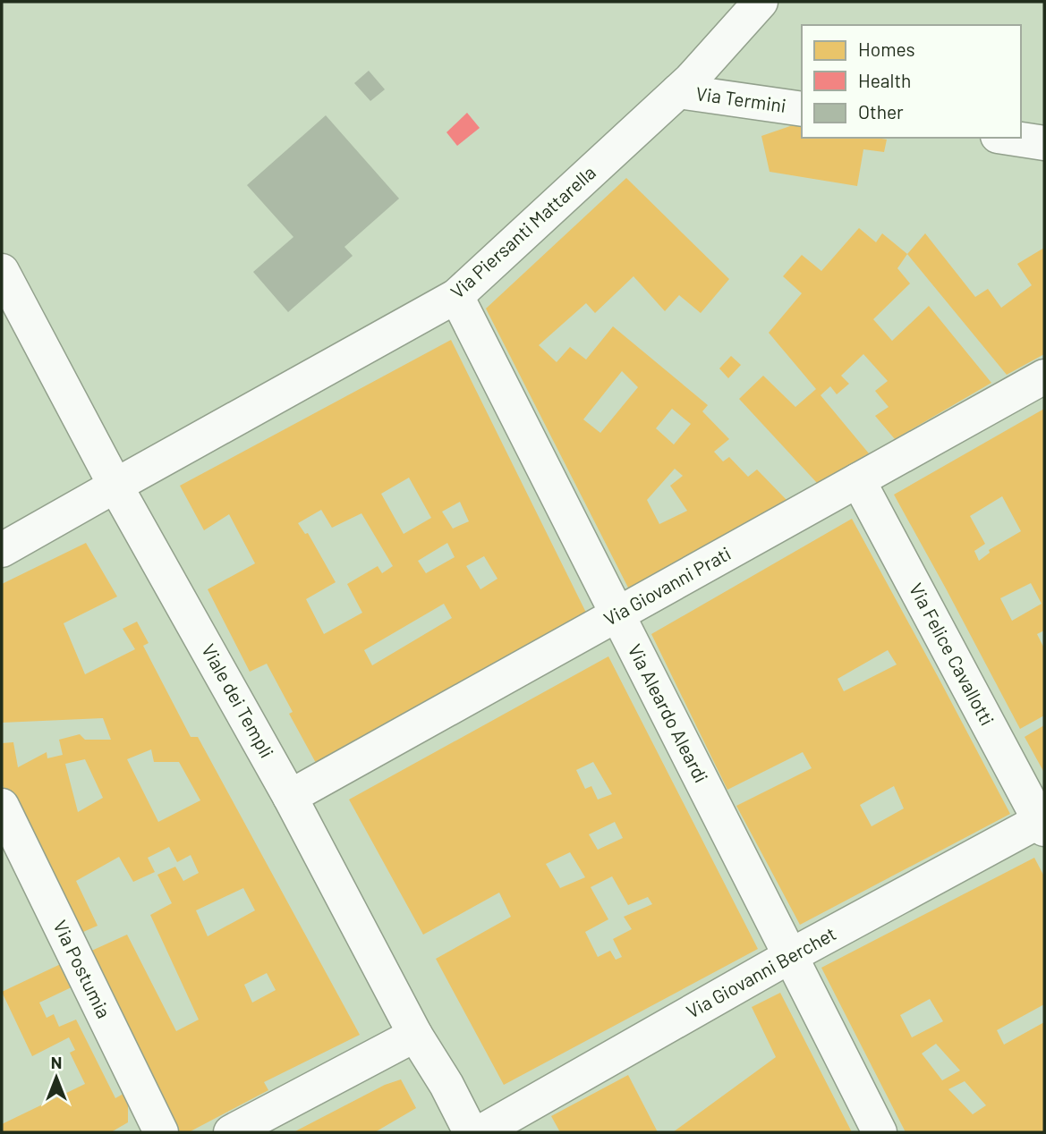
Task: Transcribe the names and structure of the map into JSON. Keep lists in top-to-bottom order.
{
  "streets": {
    "street": [
      "Via Termini",
      "Via Piersanti Mattarella",
      "Via Giovanni Prati",
      "Via Felice Cavallotti",
      "Viale dei Templi",
      "Via Aleardo Aleardi",
      "Via Postumia",
      "Via Giovanni Berchet"
    ]
  },
  "crossings": [
    ["Via Termini", "Via Piersanti Mattarella"],
    ["Via Piersanti Mattarella", "Viale dei Templi"],
    ["Via Piersanti Mattarella", "Via Aleardo Aleardi"],
    ["Via Giovanni Prati", "Via Felice Cavallotti"],
    ["Via Giovanni Prati", "Viale dei Templi"],
    ["Via Giovanni Prati", "Via Aleardo Aleardi"],
    ["Via Felice Cavallotti", "Via Giovanni Berchet"],
    ["Via Aleardo Aleardi", "Via Giovanni Berchet"]
  ],
  "legend": ["Homes", "Health", "Other"],
  "north": "top"
}
